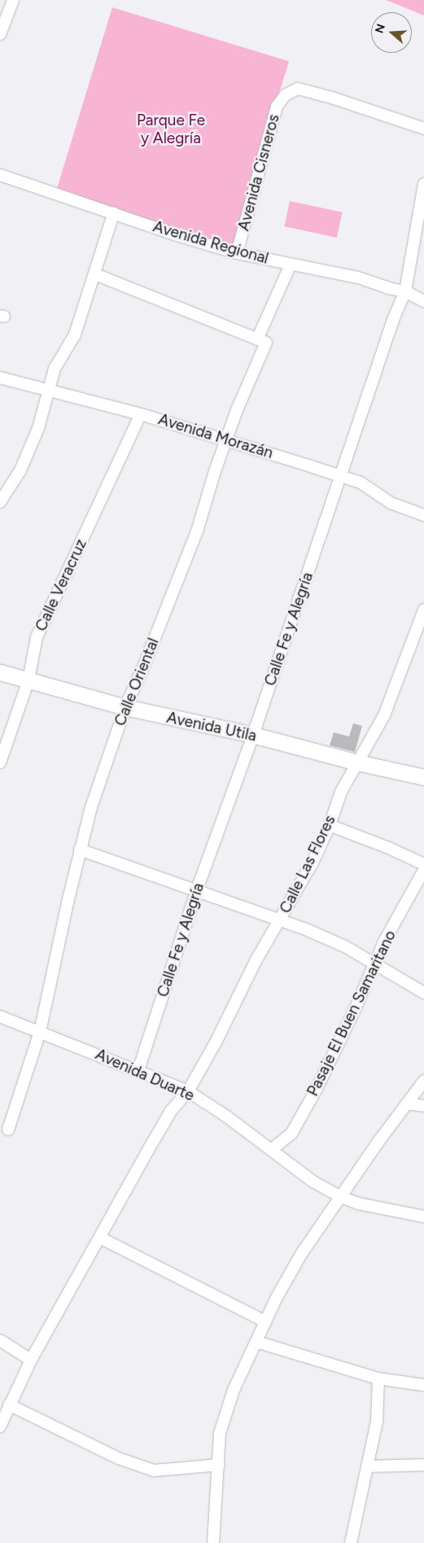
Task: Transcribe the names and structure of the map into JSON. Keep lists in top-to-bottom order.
{
  "streets": {
    "street": [
      "Avenida Cisneros",
      "Avenida Regional",
      "Avenida Morazán",
      "Calle Veracruz",
      "Calle Fe y Alegría",
      "Calle Oriental",
      "Avenida Utila",
      "Calle Las Flores",
      "Pasaje El Buen Samaritano",
      "Avenida Duarte"
    ]
  },
  "crossings": [
    ["Avenida Cisneros", "Avenida Regional"],
    ["Avenida Regional", "Calle Fe y Alegría"],
    ["Avenida Regional", "Calle Oriental"],
    ["Avenida Morazán", "Calle Veracruz"],
    ["Avenida Morazán", "Calle Fe y Alegría"],
    ["Avenida Morazán", "Calle Oriental"],
    ["Calle Veracruz", "Avenida Utila"],
    ["Calle Fe y Alegría", "Avenida Utila"],
    ["Calle Fe y Alegría", "Avenida Duarte"],
    ["Calle Oriental", "Avenida Utila"],
    ["Calle Oriental", "Avenida Duarte"],
    ["Avenida Utila", "Calle Las Flores"],
    ["Calle Las Flores", "Avenida Duarte"],
    ["Pasaje El Buen Samaritano", "Avenida Duarte"]
  ],
  "parks": ["Parque Fe y Alegría"],
  "north": "left"
}
